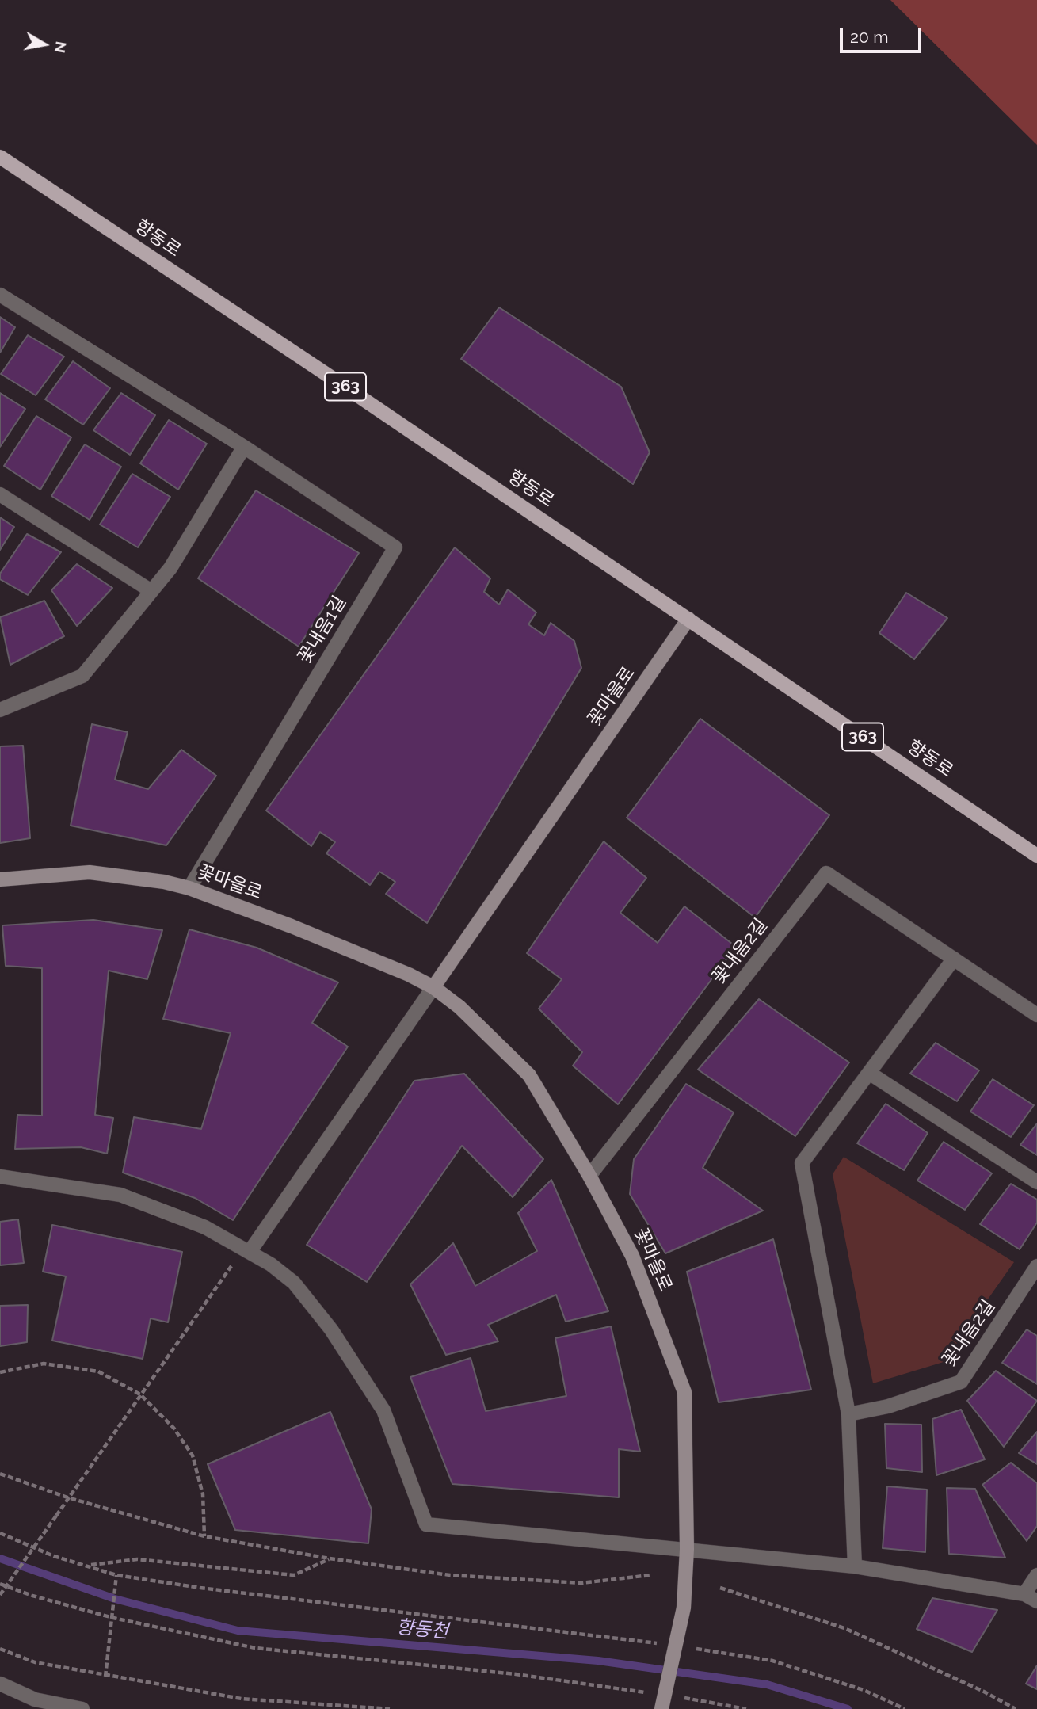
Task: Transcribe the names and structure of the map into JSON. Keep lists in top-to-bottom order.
{
  "streets": {
    "main road": ["향동로", "363"],
    "street": ["꽃내음1길", "꽃마을로", "꽃내음2길"]
  },
  "crossings": [
    ["향동로", "꽃마을로"],
    ["꽃내음1길", "꽃마을로"],
    ["꽃마을로", "꽃내음2길"]
  ],
  "water": ["향동천"],
  "scale_bar": "20 m",
  "north": "right"
}
